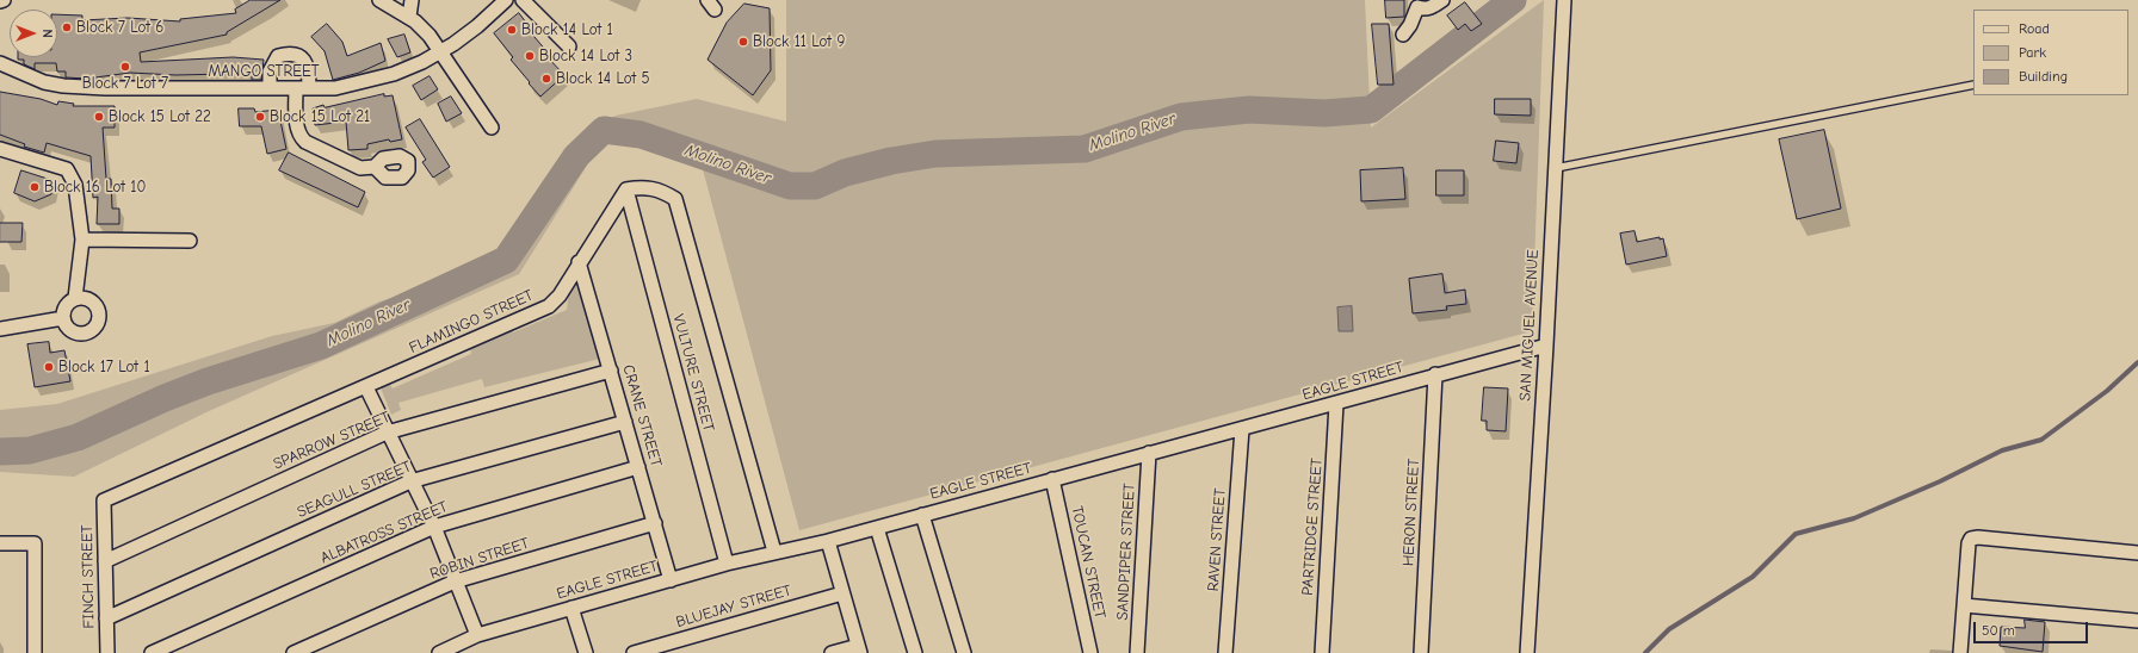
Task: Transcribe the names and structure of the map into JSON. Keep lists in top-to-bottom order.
{
  "streets": {
    "street": [
      "MANGO STREET",
      "FLAMINGO STREET",
      "SAN MIGUEL AVENUE",
      "VULTURE STREET",
      "EAGLE STREET",
      "CRANE STREET",
      "SPARROW STREET",
      "SEAGULL STREET",
      "HERON STREET",
      "PARTRIDGE STREET",
      "ALBATROSS STREET",
      "RAVEN STREET",
      "SANDPIPER STREET",
      "ROBIN STREET",
      "TOUCAN STREET",
      "FINCH STREET",
      "BLUEJAY STREET"
    ]
  },
  "crossings": [
    ["FLAMINGO STREET", "VULTURE STREET"],
    ["FLAMINGO STREET", "CRANE STREET"],
    ["FLAMINGO STREET", "FINCH STREET"],
    ["SAN MIGUEL AVENUE", "EAGLE STREET"],
    ["VULTURE STREET", "EAGLE STREET"],
    ["EAGLE STREET", "CRANE STREET"],
    ["EAGLE STREET", "HERON STREET"],
    ["EAGLE STREET", "PARTRIDGE STREET"],
    ["EAGLE STREET", "RAVEN STREET"],
    ["EAGLE STREET", "SANDPIPER STREET"],
    ["EAGLE STREET", "TOUCAN STREET"],
    ["CRANE STREET", "SPARROW STREET"],
    ["CRANE STREET", "SEAGULL STREET"],
    ["CRANE STREET", "ALBATROSS STREET"],
    ["CRANE STREET", "ROBIN STREET"],
    ["SPARROW STREET", "FINCH STREET"],
    ["SEAGULL STREET", "FINCH STREET"]
  ],
  "water": ["Molino River"],
  "places": [
    "Block 7 Lot 6",
    "Block 14 Lot 1",
    "Block 11 Lot 9",
    "Block 14 Lot 3",
    "Block 7 Lot 7",
    "Block 14 Lot 5",
    "Block 15 Lot 22",
    "Block 15 Lot 21",
    "Block 16 Lot 10",
    "Block 17 Lot 1"
  ],
  "legend": ["Road", "Park", "Building"],
  "scale_bar": "50 m",
  "north": "right"
}
